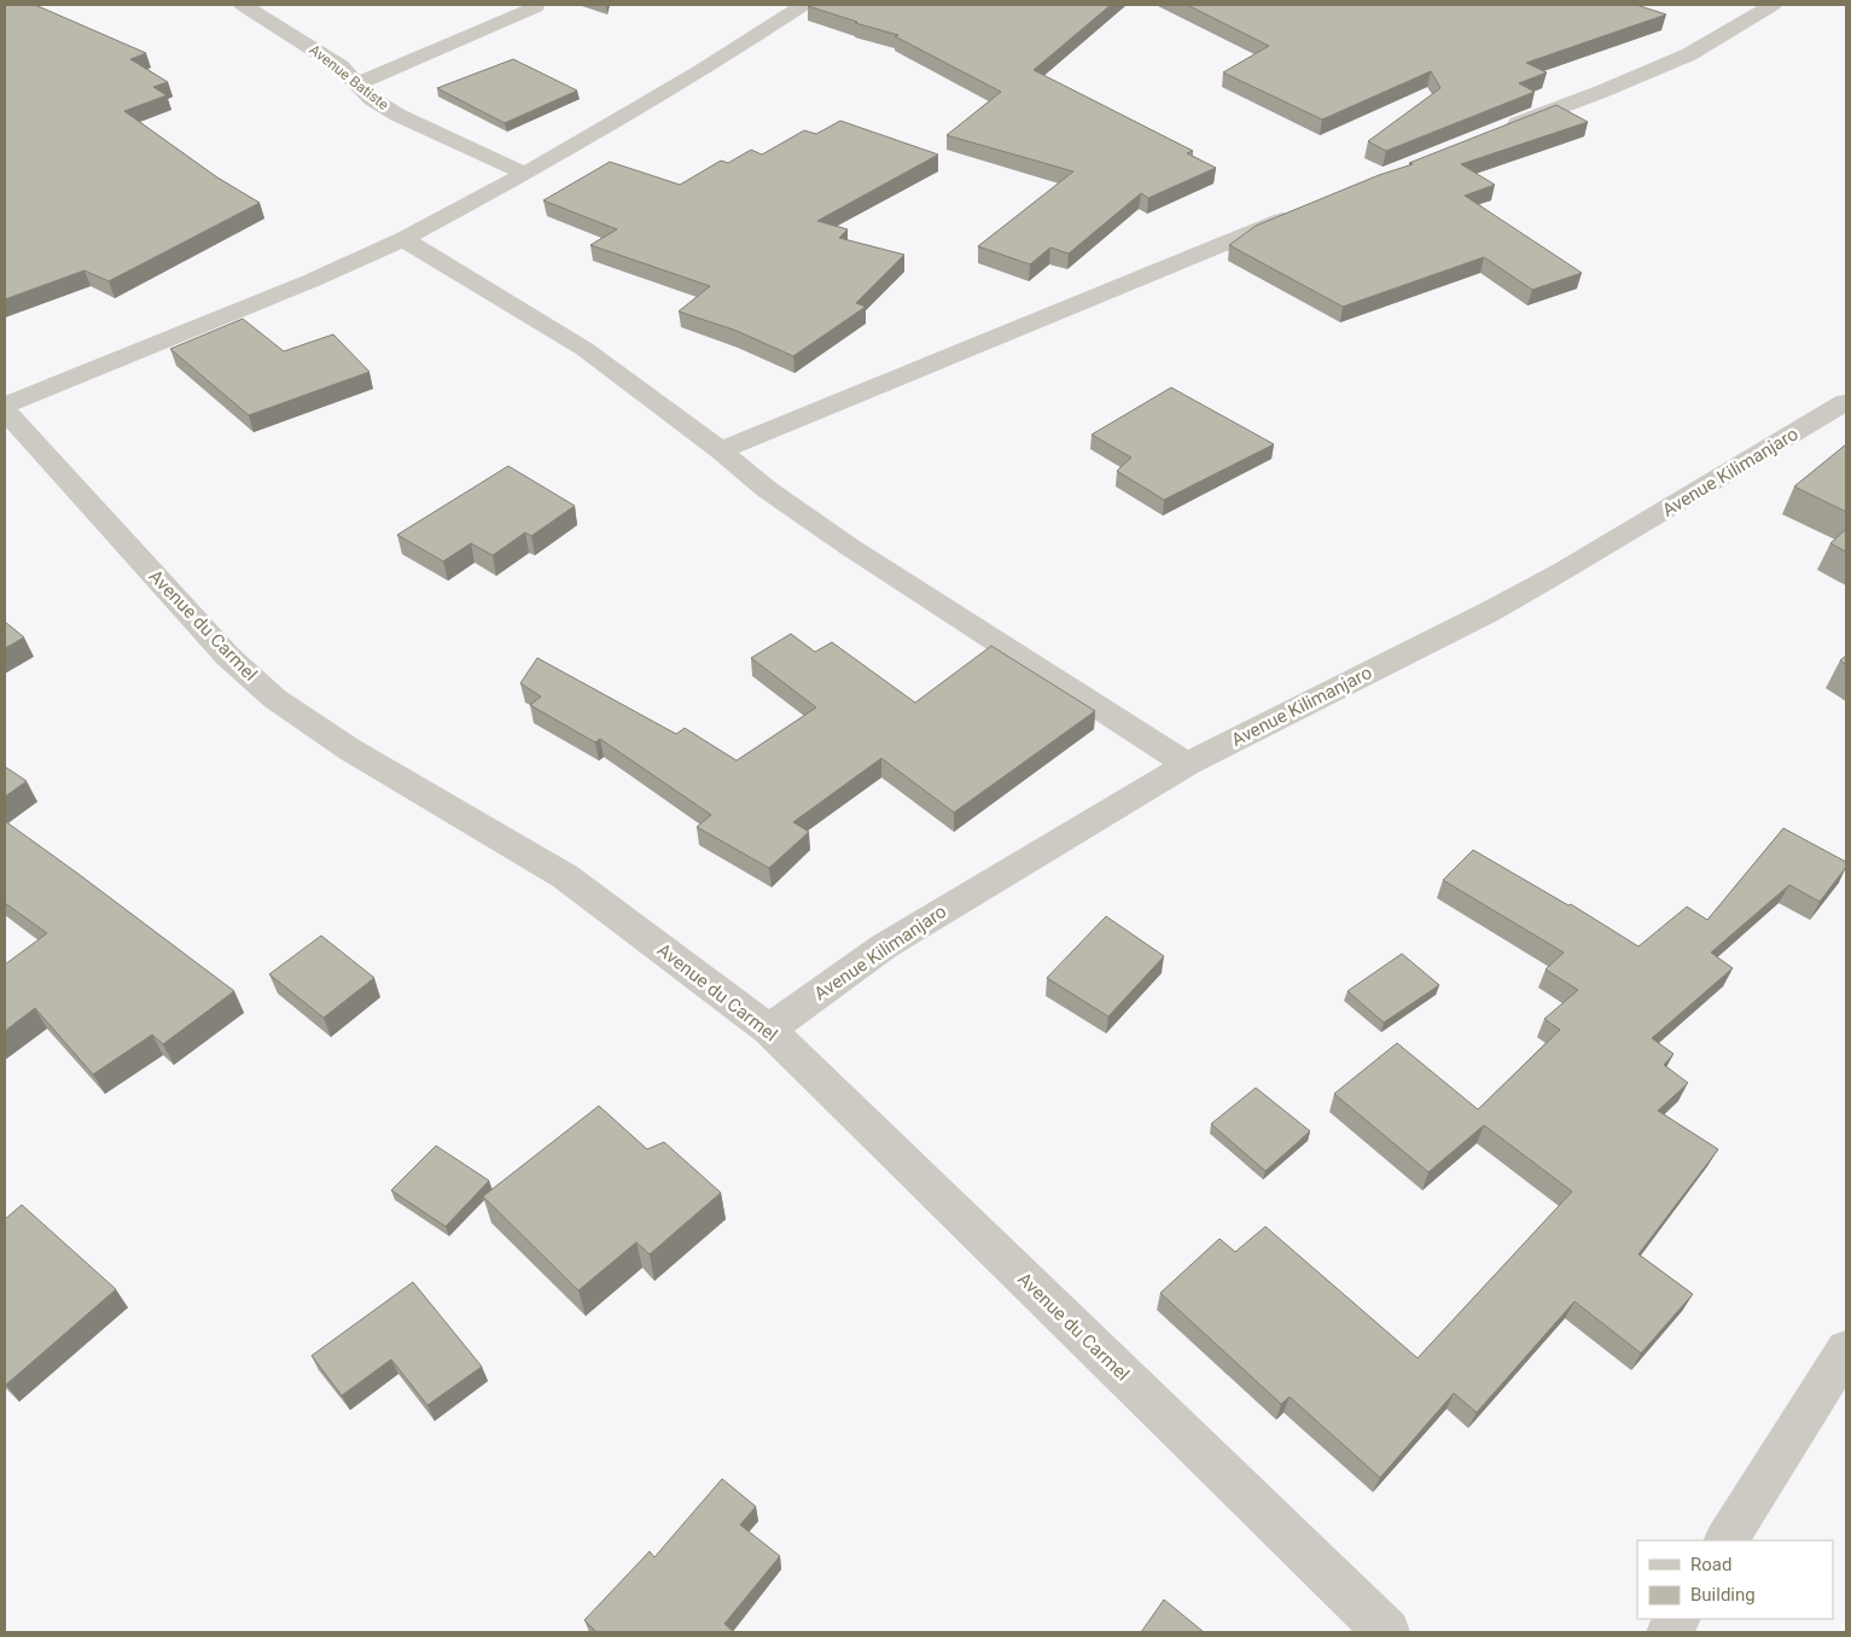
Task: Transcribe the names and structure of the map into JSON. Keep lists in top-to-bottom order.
{
  "streets": {
    "street": ["Avenue Batiste", "Avenue Kilimanjaro", "Avenue du Carmel"]
  },
  "crossings": [
    ["Avenue Kilimanjaro", "Avenue du Carmel"]
  ],
  "legend": ["Road", "Building"]
}
